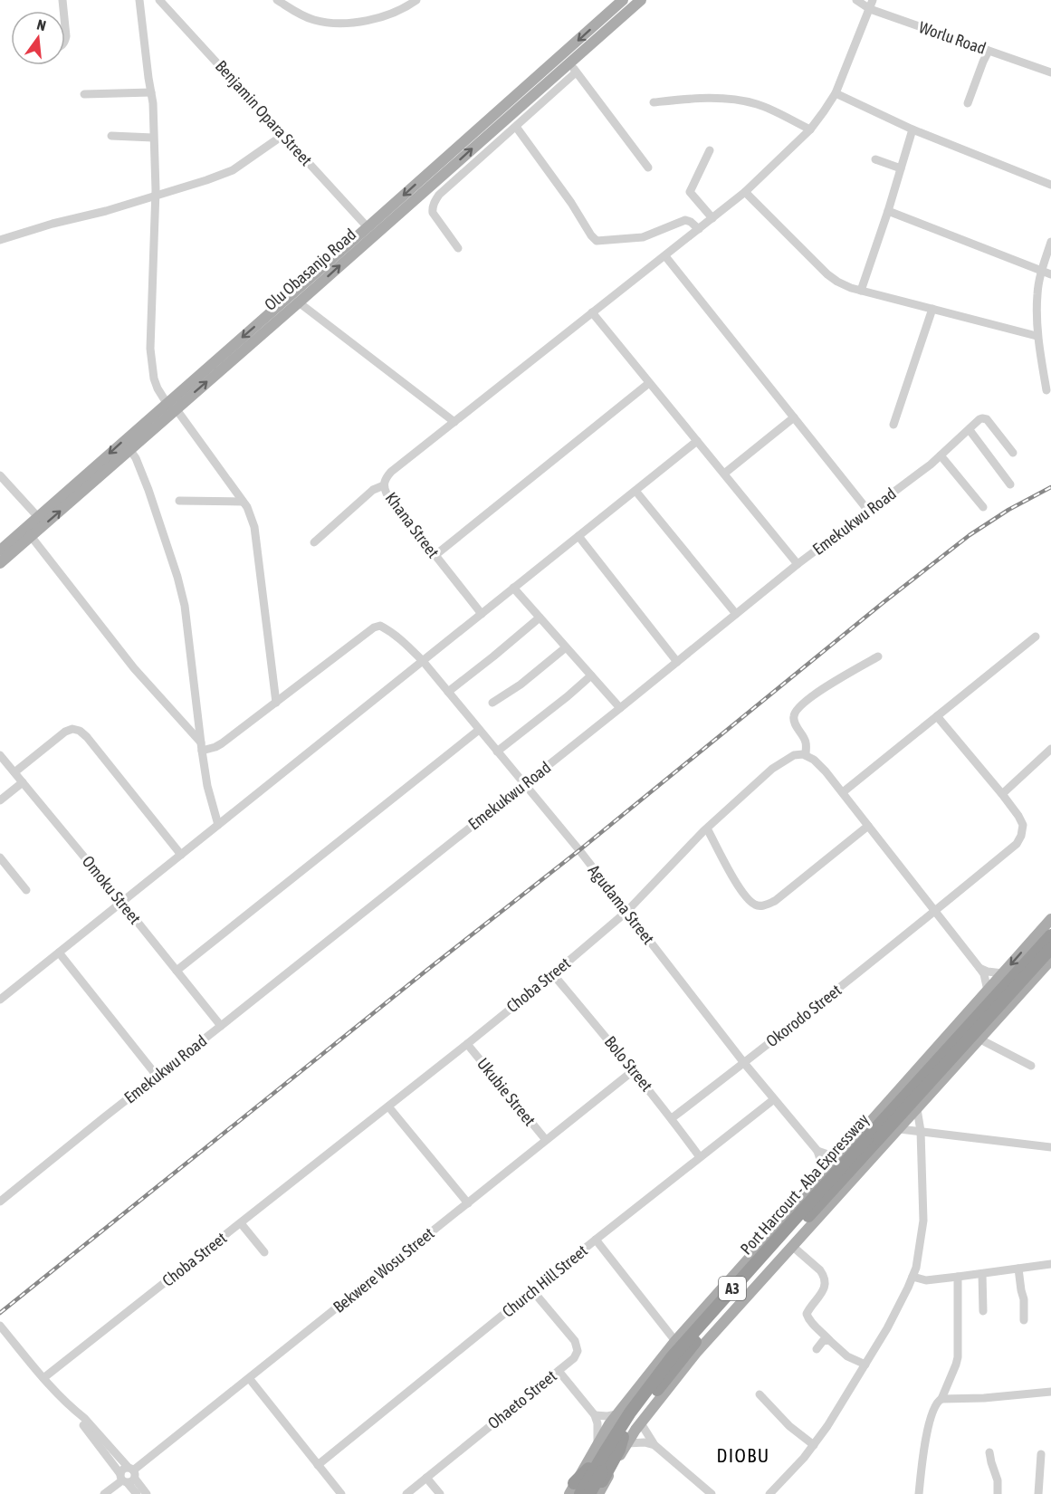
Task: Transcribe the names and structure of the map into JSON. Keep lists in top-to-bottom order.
{
  "streets": {
    "highway": ["Port Harcourt - Aba Expressway", "A3"],
    "main road": ["Olu Obasanjo Road"],
    "street": [
      "Worlu Road",
      "Benjamin Opara Street",
      "Emekukwu Road",
      "Khana Street",
      "Omoku Street",
      "Agudama Street",
      "Choba Street",
      "Okorodo Street",
      "Bolo Street",
      "Ukubie Street",
      "Bekwere Wosu Street",
      "Church Hill Street",
      "Ohaeto Street"
    ]
  },
  "crossings": [
    ["Worlu Road", "Khana Street"],
    ["Benjamin Opara Street", "Olu Obasanjo Road"],
    ["Emekukwu Road", "Omoku Street"],
    ["Emekukwu Road", "Agudama Street"],
    ["Agudama Street", "Choba Street"],
    ["Agudama Street", "Okorodo Street"],
    ["Agudama Street", "Church Hill Street"],
    ["Choba Street", "Bolo Street"],
    ["Choba Street", "Ukubie Street"],
    ["Okorodo Street", "Bolo Street"],
    ["Bolo Street", "Bekwere Wosu Street"],
    ["Bolo Street", "Church Hill Street"],
    ["Ukubie Street", "Bekwere Wosu Street"],
    ["Church Hill Street", "Ohaeto Street"]
  ],
  "districts": ["DIOBU"],
  "north": "top"
}
